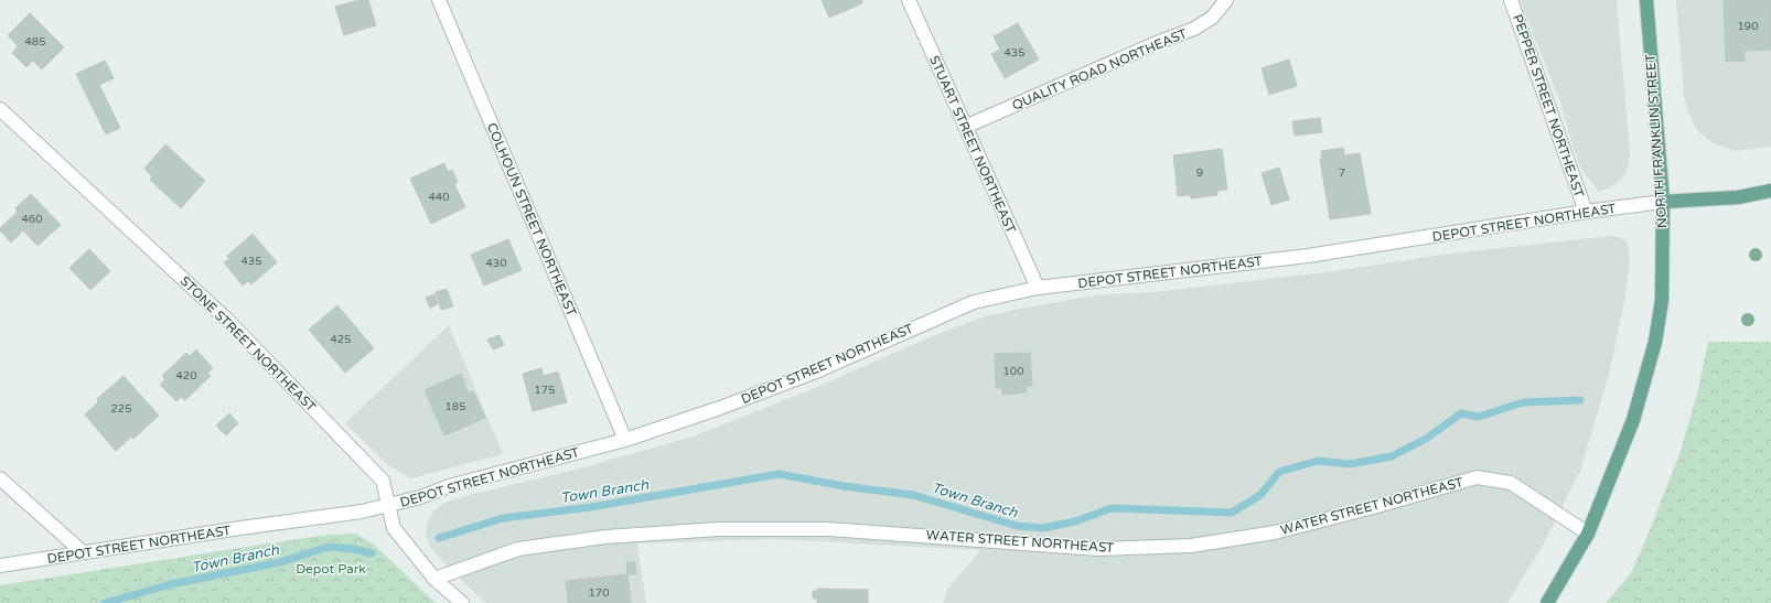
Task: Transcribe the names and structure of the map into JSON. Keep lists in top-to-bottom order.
{
  "streets": {
    "main road": ["NORTH FRANKLIN STREET"],
    "street": [
      "QUALITY ROAD NORTHEAST",
      "PEPPER STREET NORTHEAST",
      "STUART STREET NORTHEAST",
      "COLHOUN STREET NORTHEAST",
      "DEPOT STREET NORTHEAST",
      "STONE STREET NORTHEAST",
      "WATER STREET NORTHEAST"
    ]
  },
  "crossings": [
    ["QUALITY ROAD NORTHEAST", "STUART STREET NORTHEAST"],
    ["PEPPER STREET NORTHEAST", "DEPOT STREET NORTHEAST"],
    ["NORTH FRANKLIN STREET", "DEPOT STREET NORTHEAST"],
    ["NORTH FRANKLIN STREET", "WATER STREET NORTHEAST"],
    ["STUART STREET NORTHEAST", "DEPOT STREET NORTHEAST"],
    ["COLHOUN STREET NORTHEAST", "DEPOT STREET NORTHEAST"],
    ["DEPOT STREET NORTHEAST", "STONE STREET NORTHEAST"],
    ["STONE STREET NORTHEAST", "WATER STREET NORTHEAST"]
  ],
  "water": ["Town Branch"],
  "parks": ["Depot Park"],
  "house_numbers": [
    "190",
    "485",
    "435",
    "9",
    "7",
    "440",
    "460",
    "435",
    "430",
    "425",
    "100",
    "420",
    "175",
    "185",
    "225",
    "170"
  ]
}
